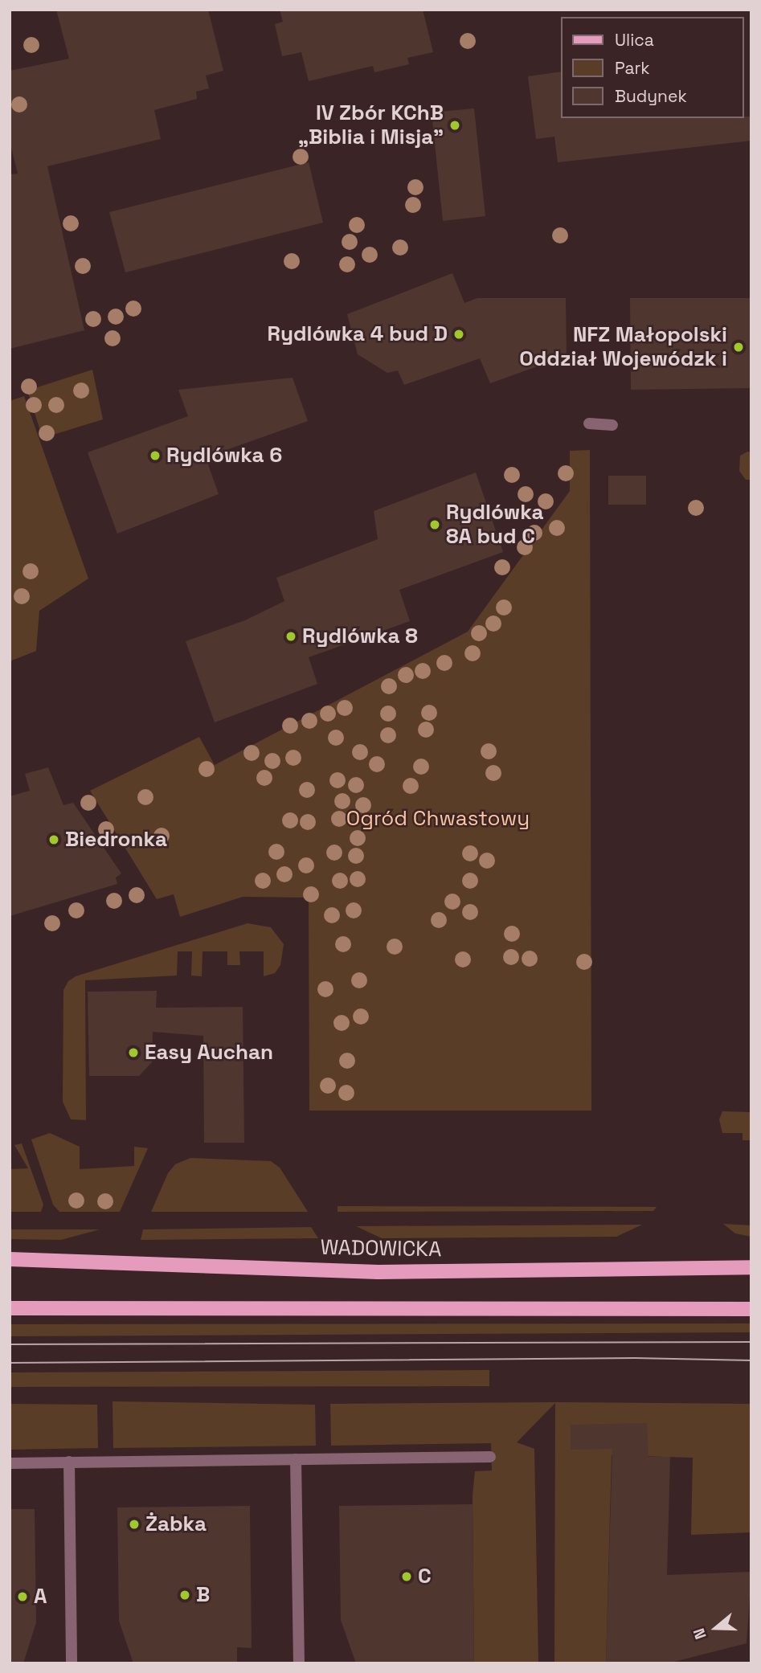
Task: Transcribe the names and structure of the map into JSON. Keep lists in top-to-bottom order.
{
  "streets": {
    "main road": ["WADOWICKA"]
  },
  "parks": ["Ogród Chwastowy"],
  "places": [
    "IV Zbór KChB „Biblia i Misja”",
    "Rydlówka 4 bud D",
    "NFZ Małopolski Oddział Wojewódzk i",
    "Rydlówka 6",
    "Rydlówka 8A bud C",
    "Rydlówka 8",
    "Biedronka",
    "Easy Auchan",
    "Żabka",
    "C",
    "B",
    "A"
  ],
  "legend": ["Ulica", "Park", "Budynek"],
  "north": "left"
}
